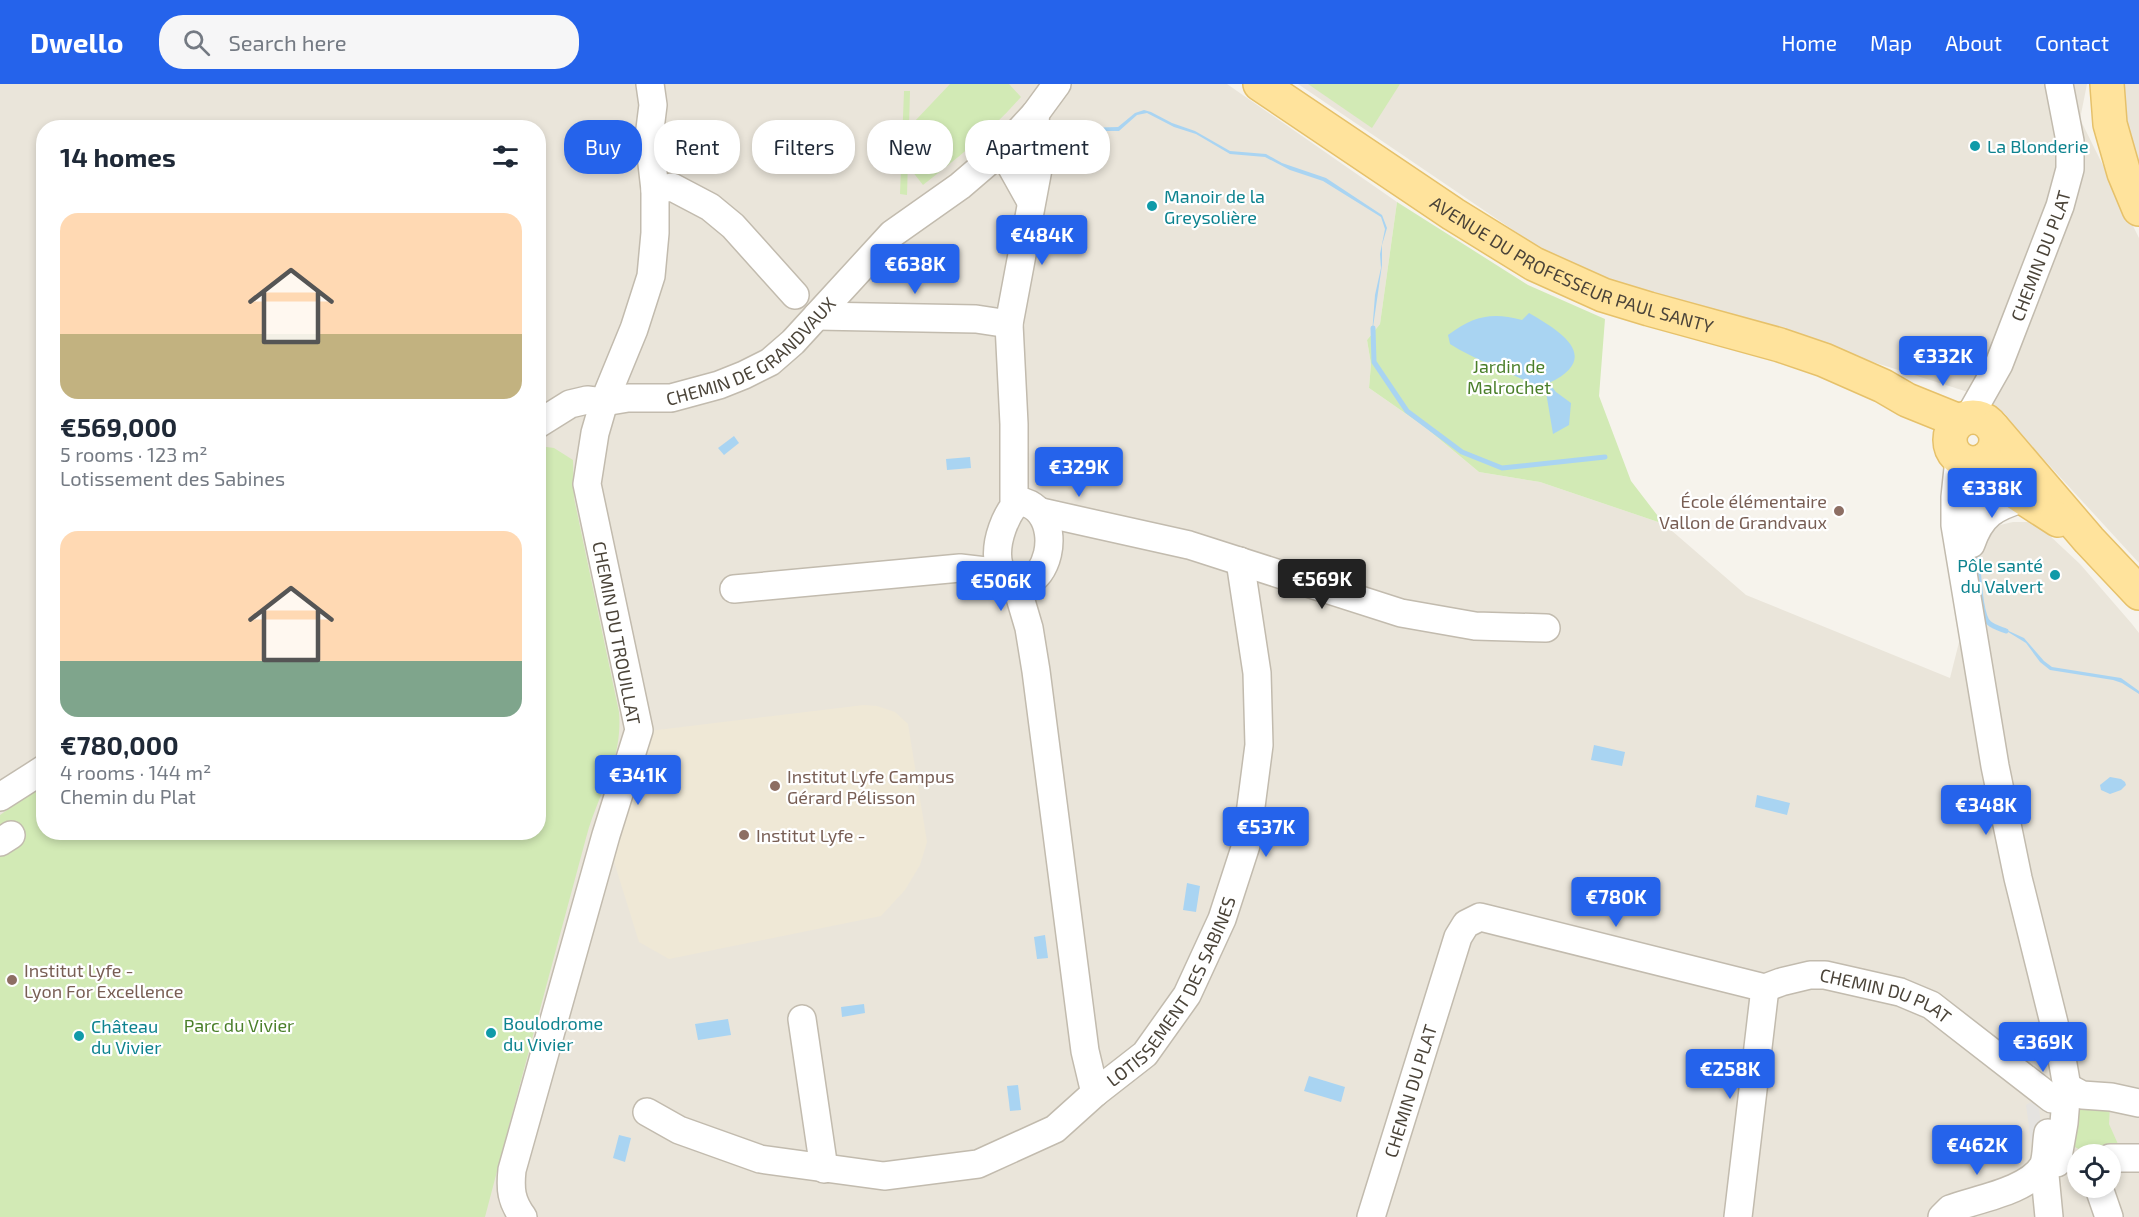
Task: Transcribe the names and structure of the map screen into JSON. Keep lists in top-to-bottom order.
{
  "streets": {
    "main road": ["AVENUE DU PROFESSEUR PAUL SANTY"],
    "street": [
      "CHEMIN DU PLAT",
      "CHEMIN DE GRANDVAUX",
      "CHEMIN DU TROUILLAT",
      "LOTISSEMENT DES SABINES"
    ]
  },
  "crossings": [
    ["CHEMIN DU PLAT", "AVENUE DU PROFESSEUR PAUL SANTY"],
    ["CHEMIN DE GRANDVAUX", "CHEMIN DU TROUILLAT"]
  ],
  "parks": ["Jardin de Malrochet", "Parc du Vivier"],
  "places": [
    "La Blonderie",
    "Manoir de la Greysolière",
    "École élémentaire Vallon de Grandvaux",
    "Pôle santé du Valvert",
    "Institut Lyfe Campus Gérard Pélisson",
    "Institut Lyfe -",
    "Institut Lyfe - Lyon For Excellence",
    "Boulodrome du Vivier",
    "Château du Vivier"
  ],
  "page": {
    "header": "Dwello",
    "search": "Search here",
    "nav": [
      "Home",
      "Map",
      "About",
      "Contact"
    ],
    "chip": [
      "Buy",
      "Rent",
      "Filters",
      "New",
      "Apartment"
    ],
    "heading": "14 homes",
    "list": [
      {
        "name": "€569,000",
        "note": "5 rooms · 123 m² · Lotissement des Sabines"
      },
      {
        "name": "€780,000",
        "note": "4 rooms · 144 m² · Chemin du Plat"
      }
    ],
    "price": [
      "€484K",
      "€638K",
      "€332K",
      "€329K",
      "€338K",
      "€569K",
      "€506K",
      "€341K",
      "€348K",
      "€537K",
      "€780K",
      "€369K",
      "€258K",
      "€462K"
    ]
  }
}
